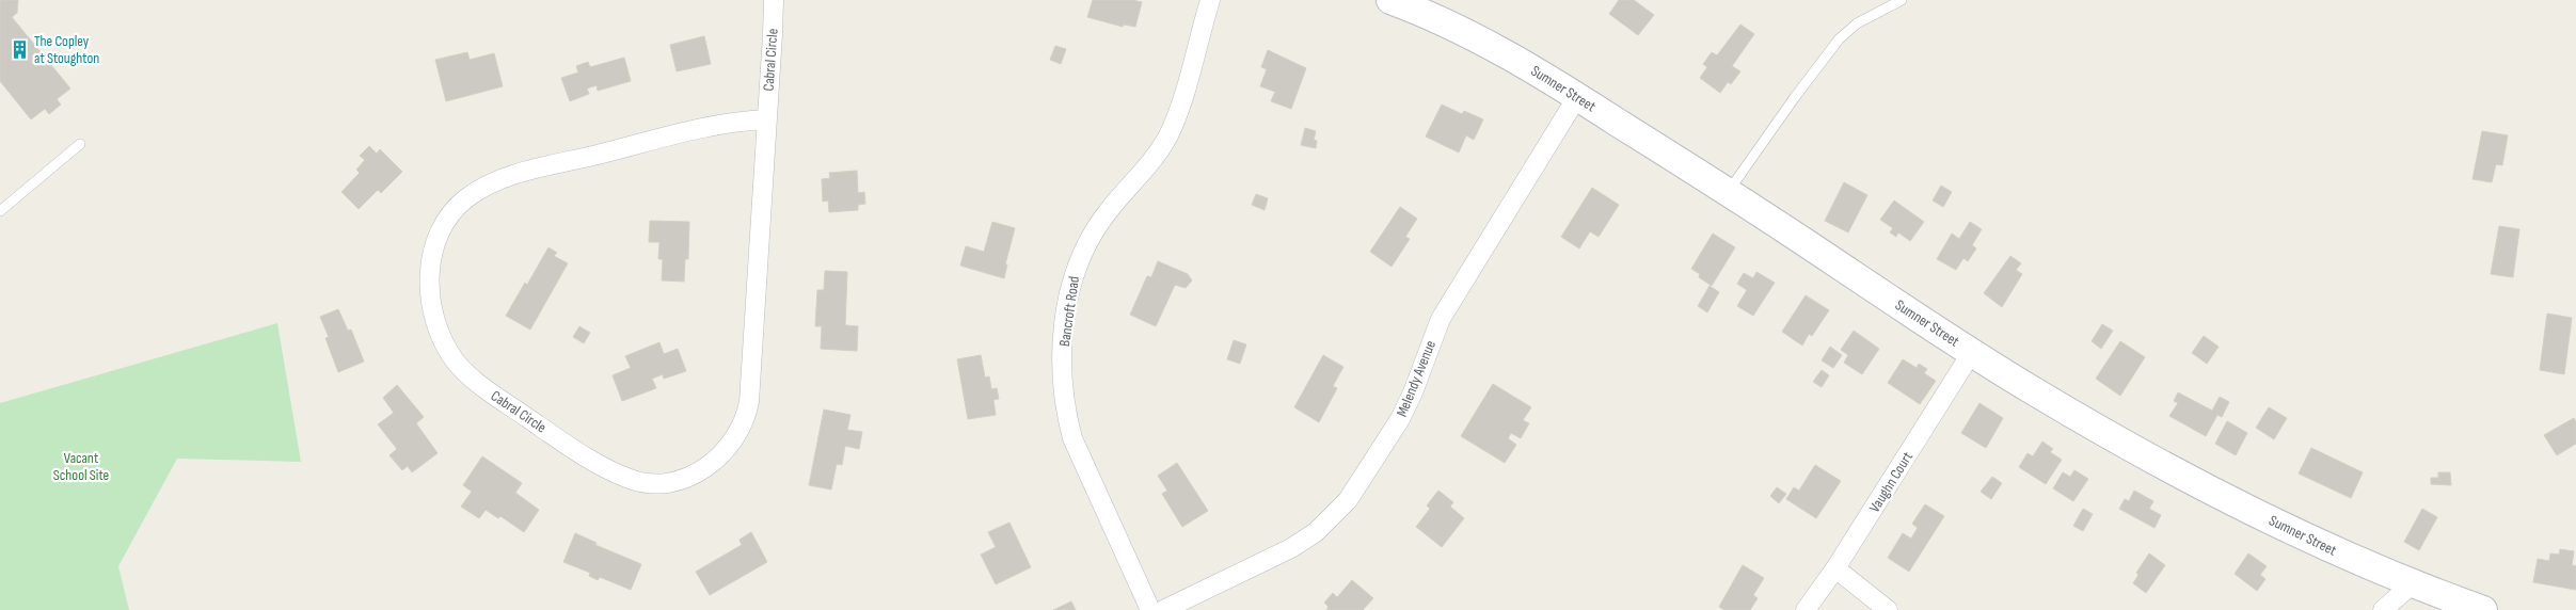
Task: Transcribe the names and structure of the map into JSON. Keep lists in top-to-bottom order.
{
  "streets": {
    "main road": ["Sumner Street"],
    "street": [
      "Cabral Circle",
      "Bancroft Road",
      "Melendy Avenue",
      "Vaughn Court"
    ]
  },
  "crossings": [
    ["Sumner Street", "Melendy Avenue"],
    ["Sumner Street", "Vaughn Court"]
  ],
  "parks": ["Vacant School Site"],
  "places": {
    "building": ["The Copley at Stoughton"]
  }
}
